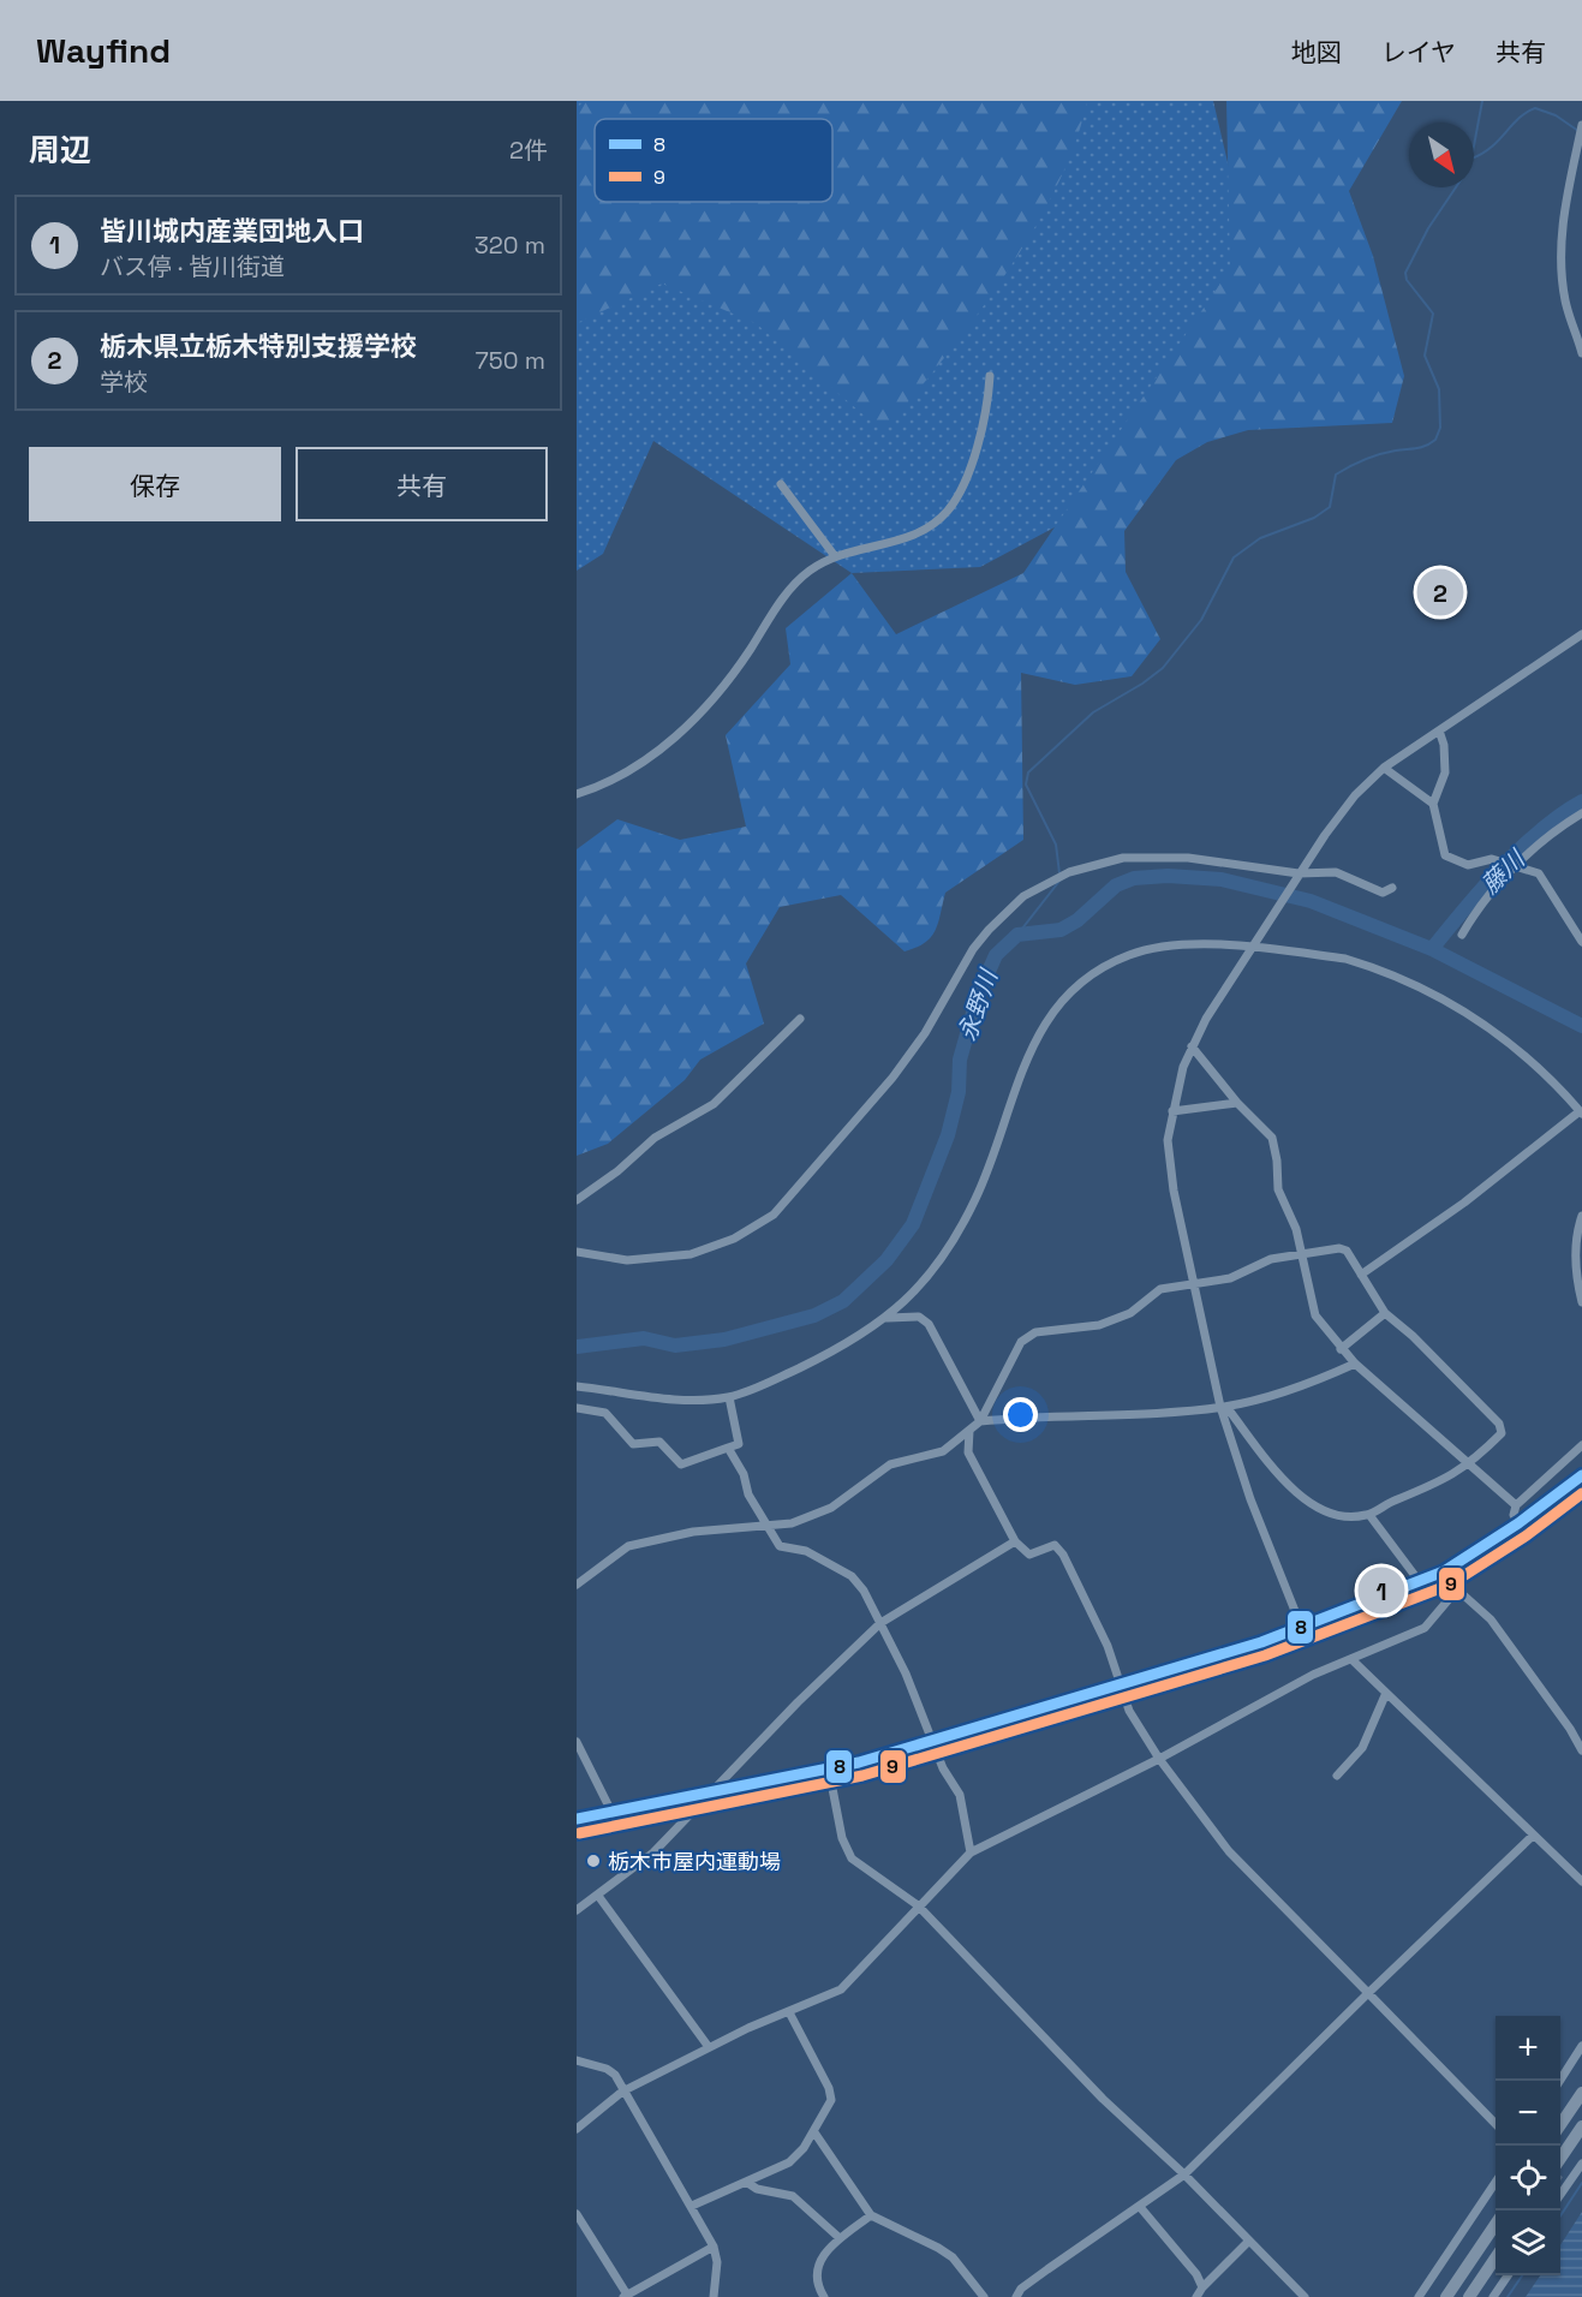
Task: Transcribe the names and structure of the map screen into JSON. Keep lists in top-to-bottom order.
{
  "water": ["藤川", "永野川"],
  "places": ["栃木市屋内運動場"],
  "lines": ["transit line 8", "transit line 9"],
  "legend": ["8", "9"],
  "north": "bottom right",
  "page": {
    "header": "Wayfind",
    "nav": ["地図", "レイヤ", "共有"],
    "heading": ["周辺", "2件"],
    "list": [
      {
        "mark": "1",
        "name": "皆川城内産業団地入口",
        "note": "バス停 · 皆川街道",
        "value": "320 m"
      },
      {
        "mark": "2",
        "name": "栃木県立栃木特別支援学校",
        "note": "学校",
        "value": "750 m"
      }
    ],
    "buttons": ["保存", "共有"],
    "pins": ["2", "1"],
    "map_buttons": ["+", "−"]
  }
}
